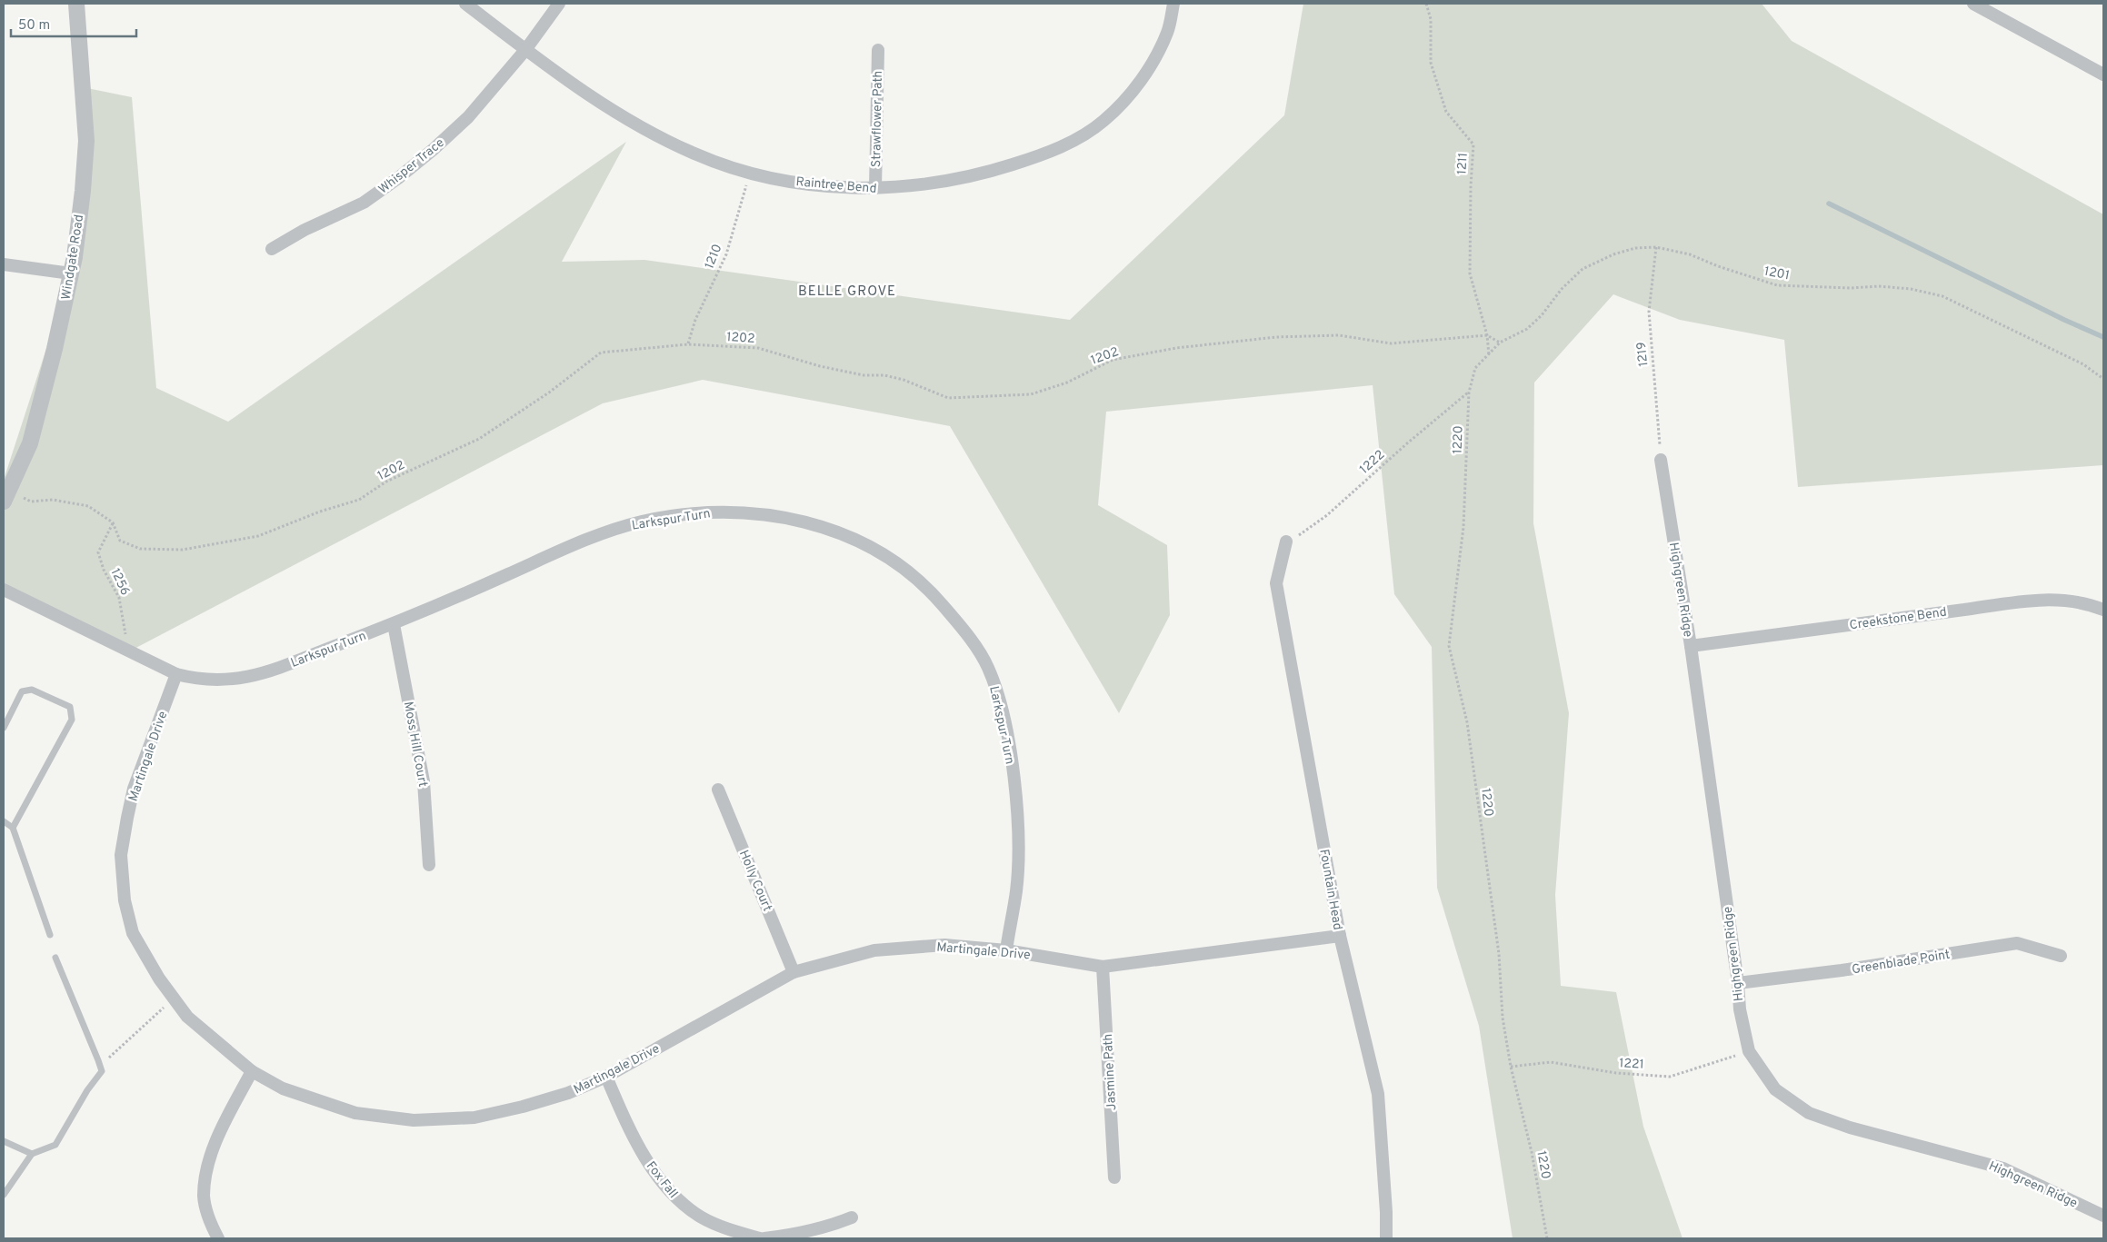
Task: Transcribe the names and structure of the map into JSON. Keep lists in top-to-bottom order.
{
  "streets": {
    "street": [
      "Strawflower Path",
      "Whisper Trace",
      "Raintree Bend",
      "Windgate Road",
      "Larkspur Turn",
      "Highgreen Ridge",
      "Creekstone Bend",
      "Moss Hill Court",
      "Martingale Drive",
      "Holly Court",
      "Fountain Head",
      "Greenblade Point",
      "Jasmine Path",
      "Fox Fall"
    ],
    "path": [
      "1211",
      "1210",
      "1201",
      "1202",
      "1219",
      "1220",
      "1222",
      "1256",
      "1221"
    ]
  },
  "crossings": [
    ["Strawflower Path", "Raintree Bend"],
    ["1211", "1201"],
    ["1211", "1202"],
    ["Whisper Trace", "Raintree Bend"],
    ["Raintree Bend", "1210"],
    ["1210", "1202"],
    ["1201", "1219"],
    ["1201", "1220"],
    ["1202", "1256"],
    ["1219", "Highgreen Ridge"],
    ["1220", "1222"],
    ["1220", "1221"],
    ["1222", "Fountain Head"],
    ["Larkspur Turn", "1256"],
    ["Larkspur Turn", "Moss Hill Court"],
    ["Larkspur Turn", "Martingale Drive"],
    ["Highgreen Ridge", "Creekstone Bend"],
    ["Highgreen Ridge", "Greenblade Point"],
    ["Highgreen Ridge", "1221"],
    ["Martingale Drive", "Holly Court"],
    ["Martingale Drive", "Fountain Head"],
    ["Martingale Drive", "Jasmine Path"],
    ["Martingale Drive", "Fox Fall"]
  ],
  "districts": ["BELLE GROVE"],
  "scale_bar": "50 m"
}
